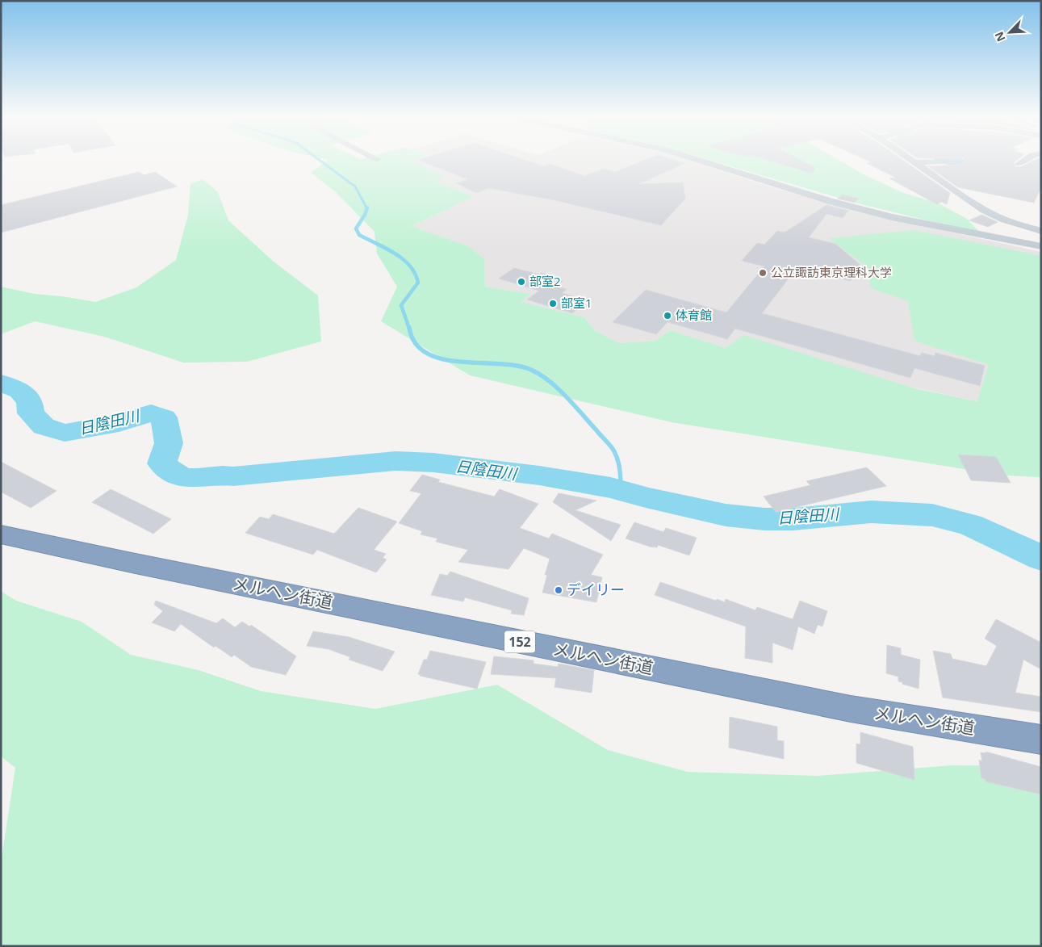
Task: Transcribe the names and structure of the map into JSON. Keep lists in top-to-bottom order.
{
  "streets": {
    "highway": ["メルヘン街道", "152"]
  },
  "water": ["日陰田川"],
  "places": [
    "公立諏訪東京理科大学",
    "部室2",
    "部室1",
    "体育館",
    "デイリー"
  ],
  "north": "bottom left"
}
